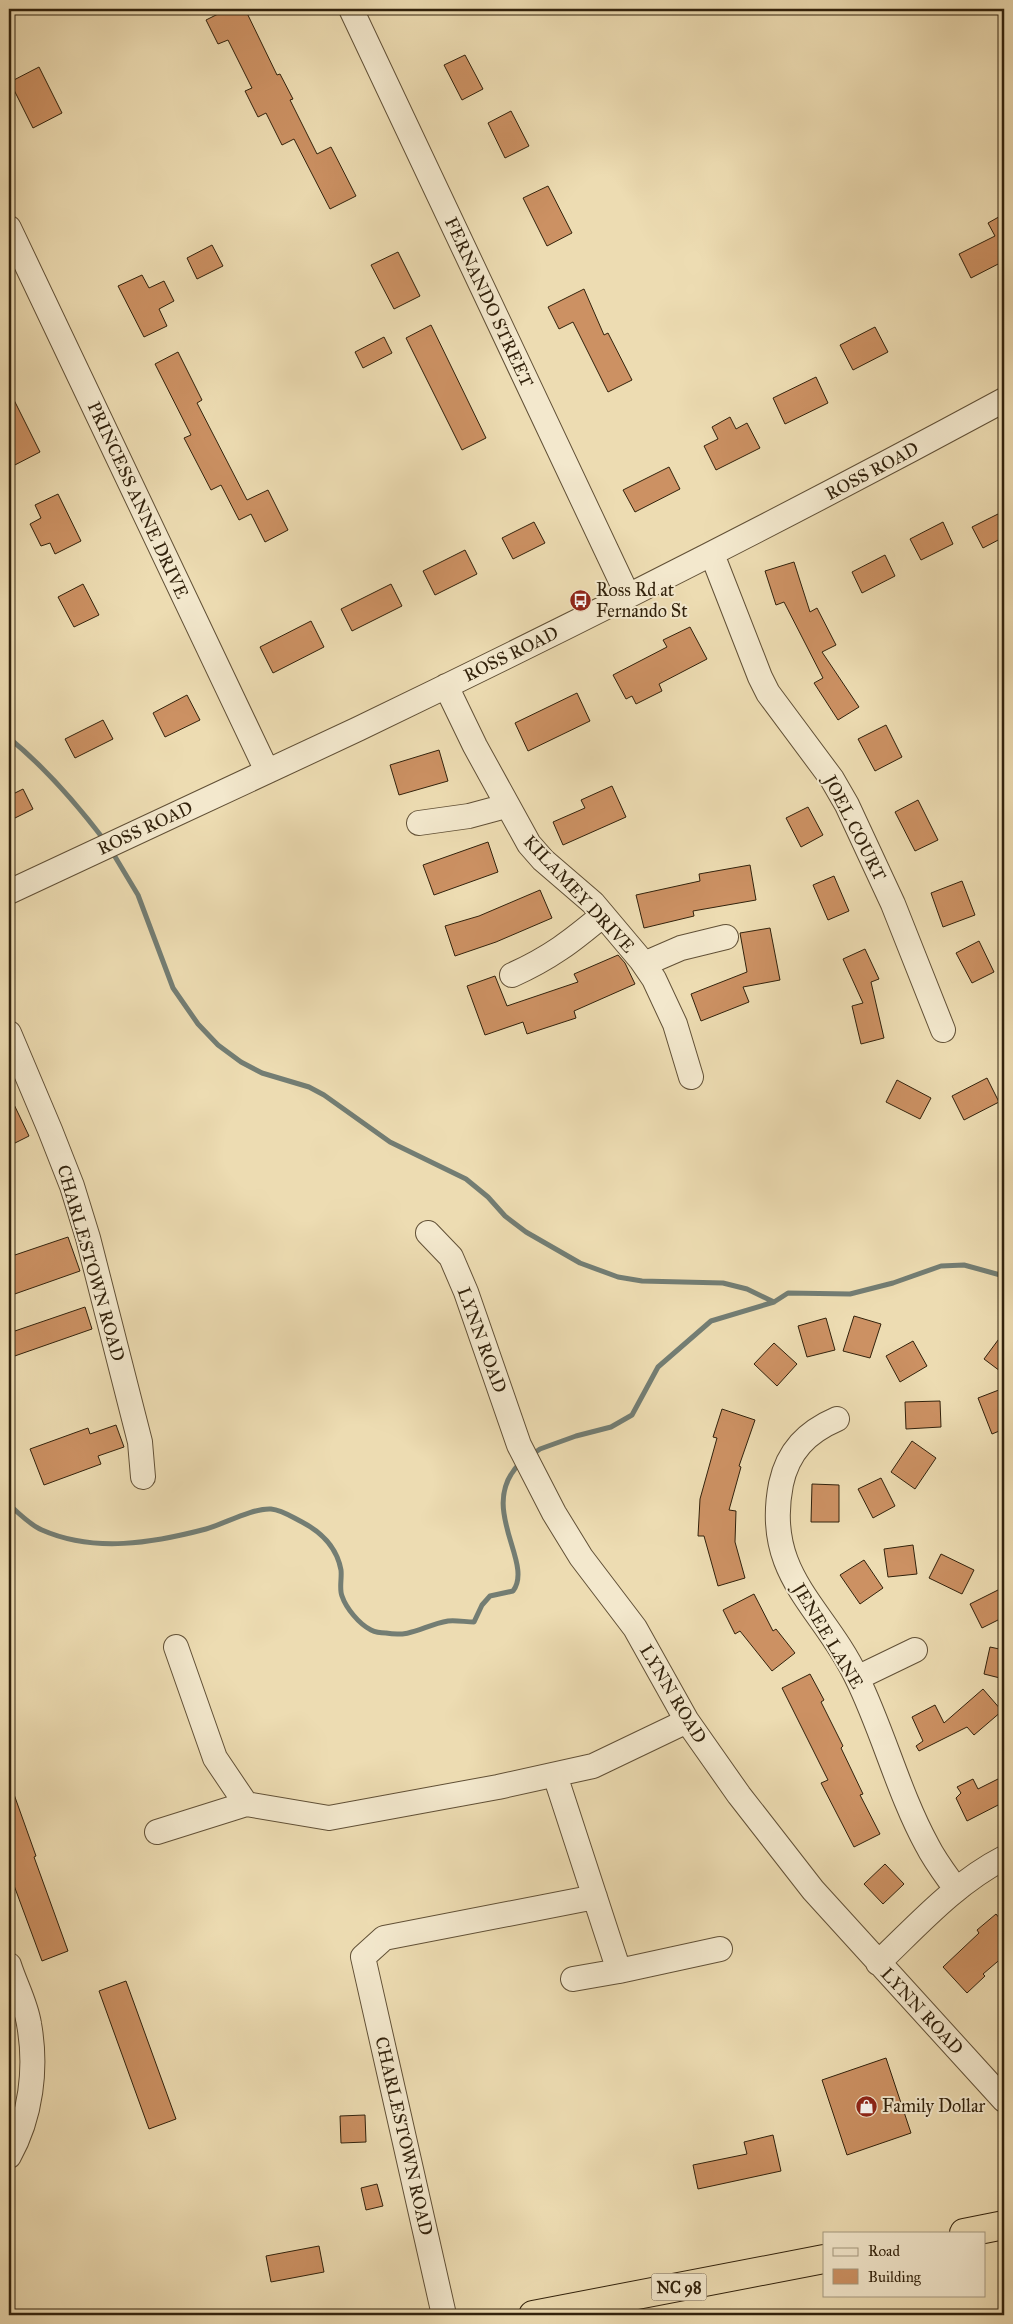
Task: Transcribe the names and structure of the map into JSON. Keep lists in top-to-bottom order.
{
  "streets": {
    "highway": ["NC 98"],
    "street": [
      "FERNANDO STREET",
      "ROSS ROAD",
      "PRINCESS ANNE DRIVE",
      "JOEL COURT",
      "KILAMEY DRIVE",
      "CHARLESTOWN ROAD",
      "LYNN ROAD",
      "JENEE LANE"
    ]
  },
  "crossings": [
    ["FERNANDO STREET", "ROSS ROAD"],
    ["ROSS ROAD", "PRINCESS ANNE DRIVE"],
    ["ROSS ROAD", "JOEL COURT"],
    ["ROSS ROAD", "KILAMEY DRIVE"]
  ],
  "places": {
    "bus stop": ["Ross Rd at Fernando St"],
    "shop": ["Family Dollar"]
  },
  "legend": ["Road", "Building"]
}
